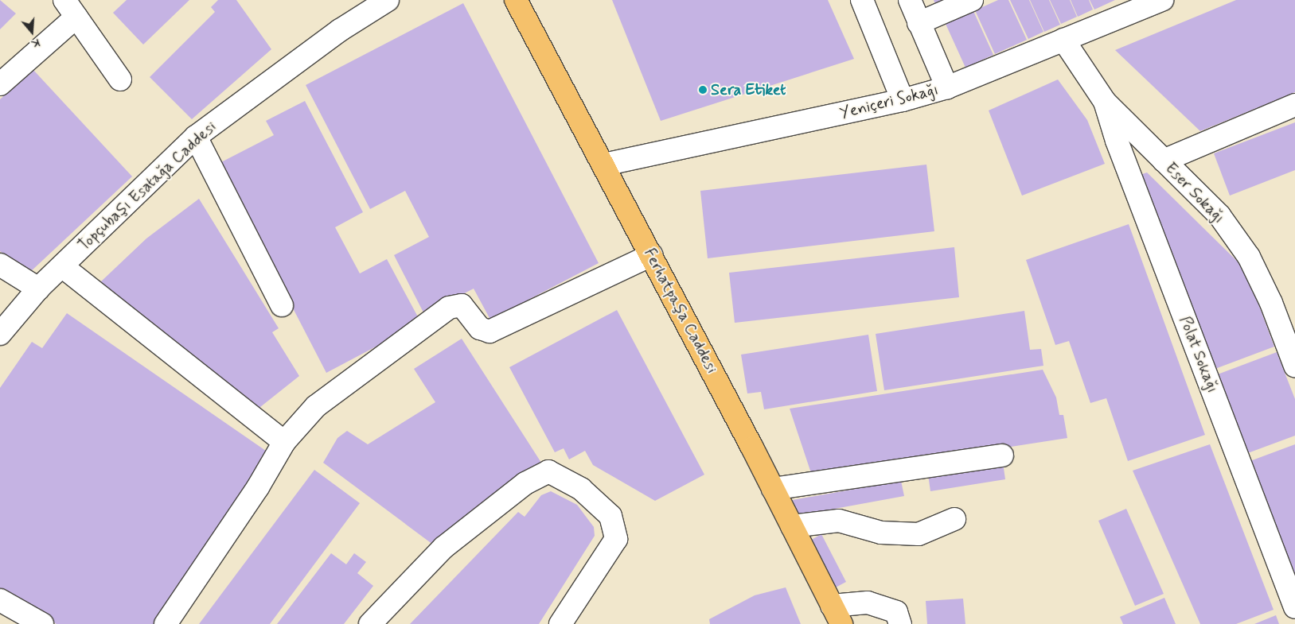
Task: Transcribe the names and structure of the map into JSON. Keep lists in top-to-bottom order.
{
  "streets": {
    "main road": ["Ferhatpaşa Caddesi"],
    "street": [
      "Yeniçeri Sokağı",
      "Topçubaşı Esatağa Caddesi",
      "Eser Sokağı",
      "Polat Sokağı"
    ]
  },
  "crossings": [
    ["Yeniçeri Sokağı", "Eser Sokağı"],
    ["Yeniçeri Sokağı", "Ferhatpaşa Caddesi"],
    ["Eser Sokağı", "Polat Sokağı"]
  ],
  "places": ["Sera Etiket"],
  "north": "bottom"
}
